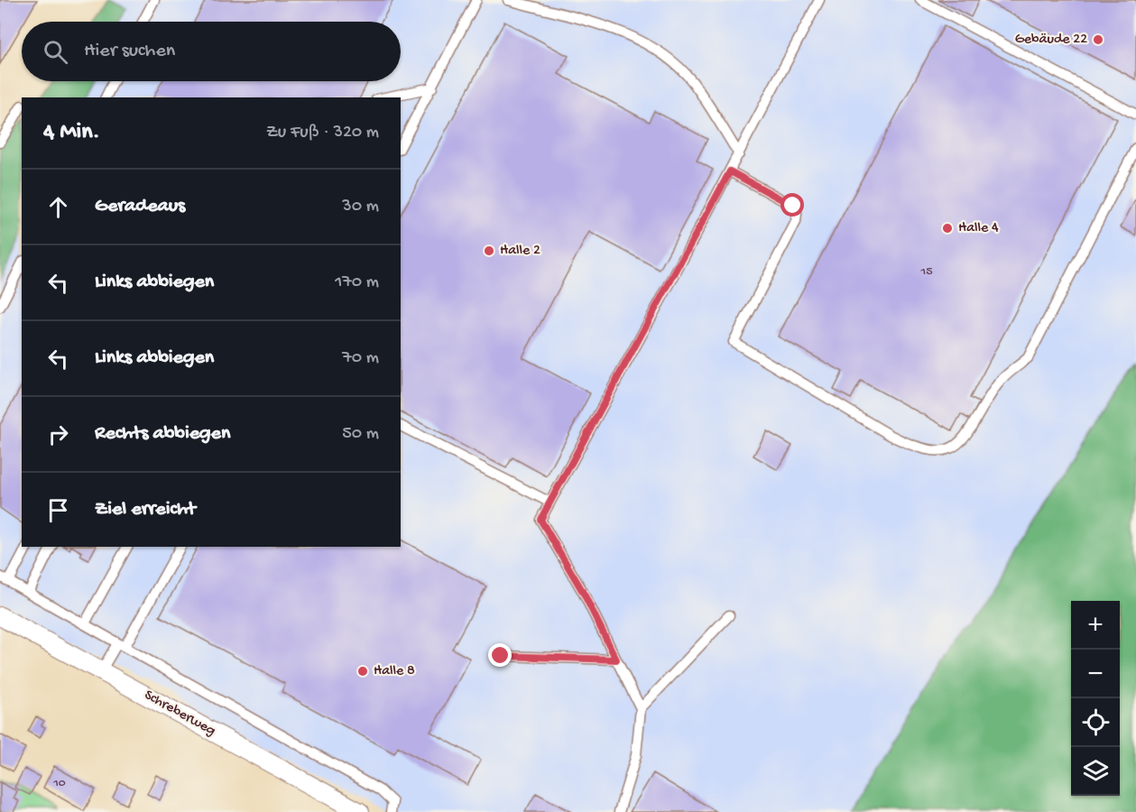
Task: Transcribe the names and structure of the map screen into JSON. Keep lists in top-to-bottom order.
{
  "streets": {
    "street": ["Schreberweg"]
  },
  "places": [
    "Gebäude 22",
    "Halle 4",
    "Halle 2",
    "Halle 8"
  ],
  "house_numbers": ["15", "10"],
  "page": {
    "search": "Hier suchen",
    "heading": ["4 Min.", "Zu Fuß · 320 m"],
    "list": [
      ["Geradeaus", "30 m"],
      ["Links abbiegen", "170 m"],
      ["Links abbiegen", "70 m"],
      ["Rechts abbiegen", "50 m"],
      "Ziel erreicht"
    ],
    "map_buttons": ["+", "−"]
  }
}
